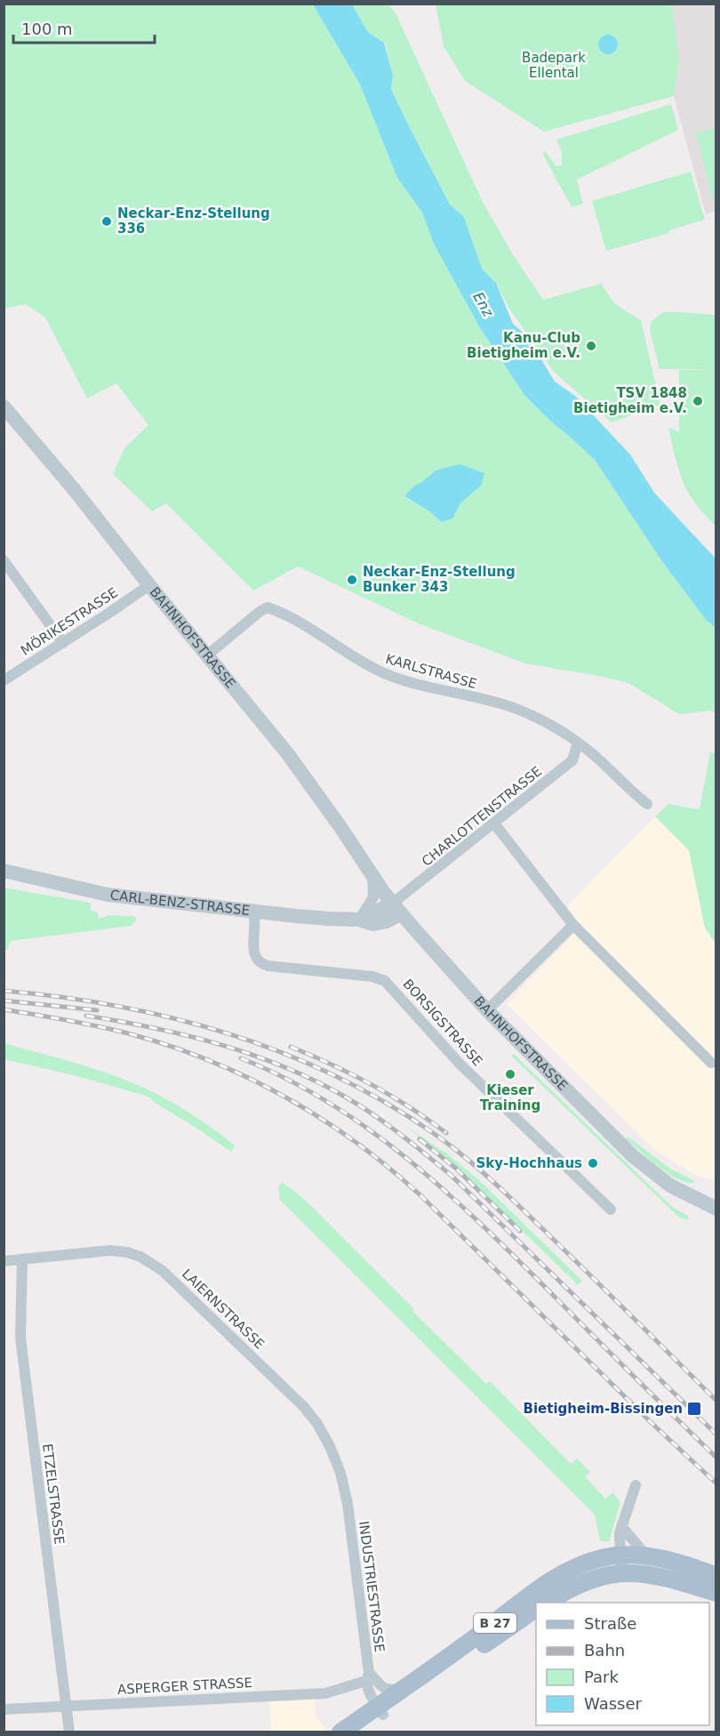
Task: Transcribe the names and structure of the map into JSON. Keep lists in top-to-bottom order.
{
  "streets": {
    "main road": ["B 27"],
    "street": [
      "MÖRIKESTRASSE",
      "BAHNHOFSTRASSE",
      "KARLSTRASSE",
      "CHARLOTTENSTRASSE",
      "CARL-BENZ-STRASSE",
      "BORSIGSTRASSE",
      "LAIERNSTRASSE",
      "ETZELSTRASSE",
      "INDUSTRIESTRASSE",
      "ASPERGER STRASSE"
    ]
  },
  "crossings": [
    ["MÖRIKESTRASSE", "BAHNHOFSTRASSE"],
    ["BAHNHOFSTRASSE", "KARLSTRASSE"],
    ["BAHNHOFSTRASSE", "CHARLOTTENSTRASSE"],
    ["BAHNHOFSTRASSE", "CARL-BENZ-STRASSE"],
    ["KARLSTRASSE", "CHARLOTTENSTRASSE"],
    ["CHARLOTTENSTRASSE", "CARL-BENZ-STRASSE"],
    ["CARL-BENZ-STRASSE", "BORSIGSTRASSE"],
    ["LAIERNSTRASSE", "ETZELSTRASSE"],
    ["LAIERNSTRASSE", "INDUSTRIESTRASSE"],
    ["ETZELSTRASSE", "ASPERGER STRASSE"],
    ["INDUSTRIESTRASSE", "B 27"],
    ["INDUSTRIESTRASSE", "ASPERGER STRASSE"]
  ],
  "water": ["Enz"],
  "parks": ["Badepark Ellental"],
  "places": {
    "other": [
      "Neckar-Enz-Stellung 336",
      "Kanu-Club Bietigheim e.V.",
      "TSV 1848 Bietigheim e.V.",
      "Neckar-Enz-Stellung Bunker 343",
      "Kieser Training",
      "Sky-Hochhaus"
    ],
    "transit": ["Bietigheim-Bissingen"]
  },
  "legend": [
    "Straße",
    "Bahn",
    "Park",
    "Wasser"
  ],
  "scale_bar": "100 m"
}
